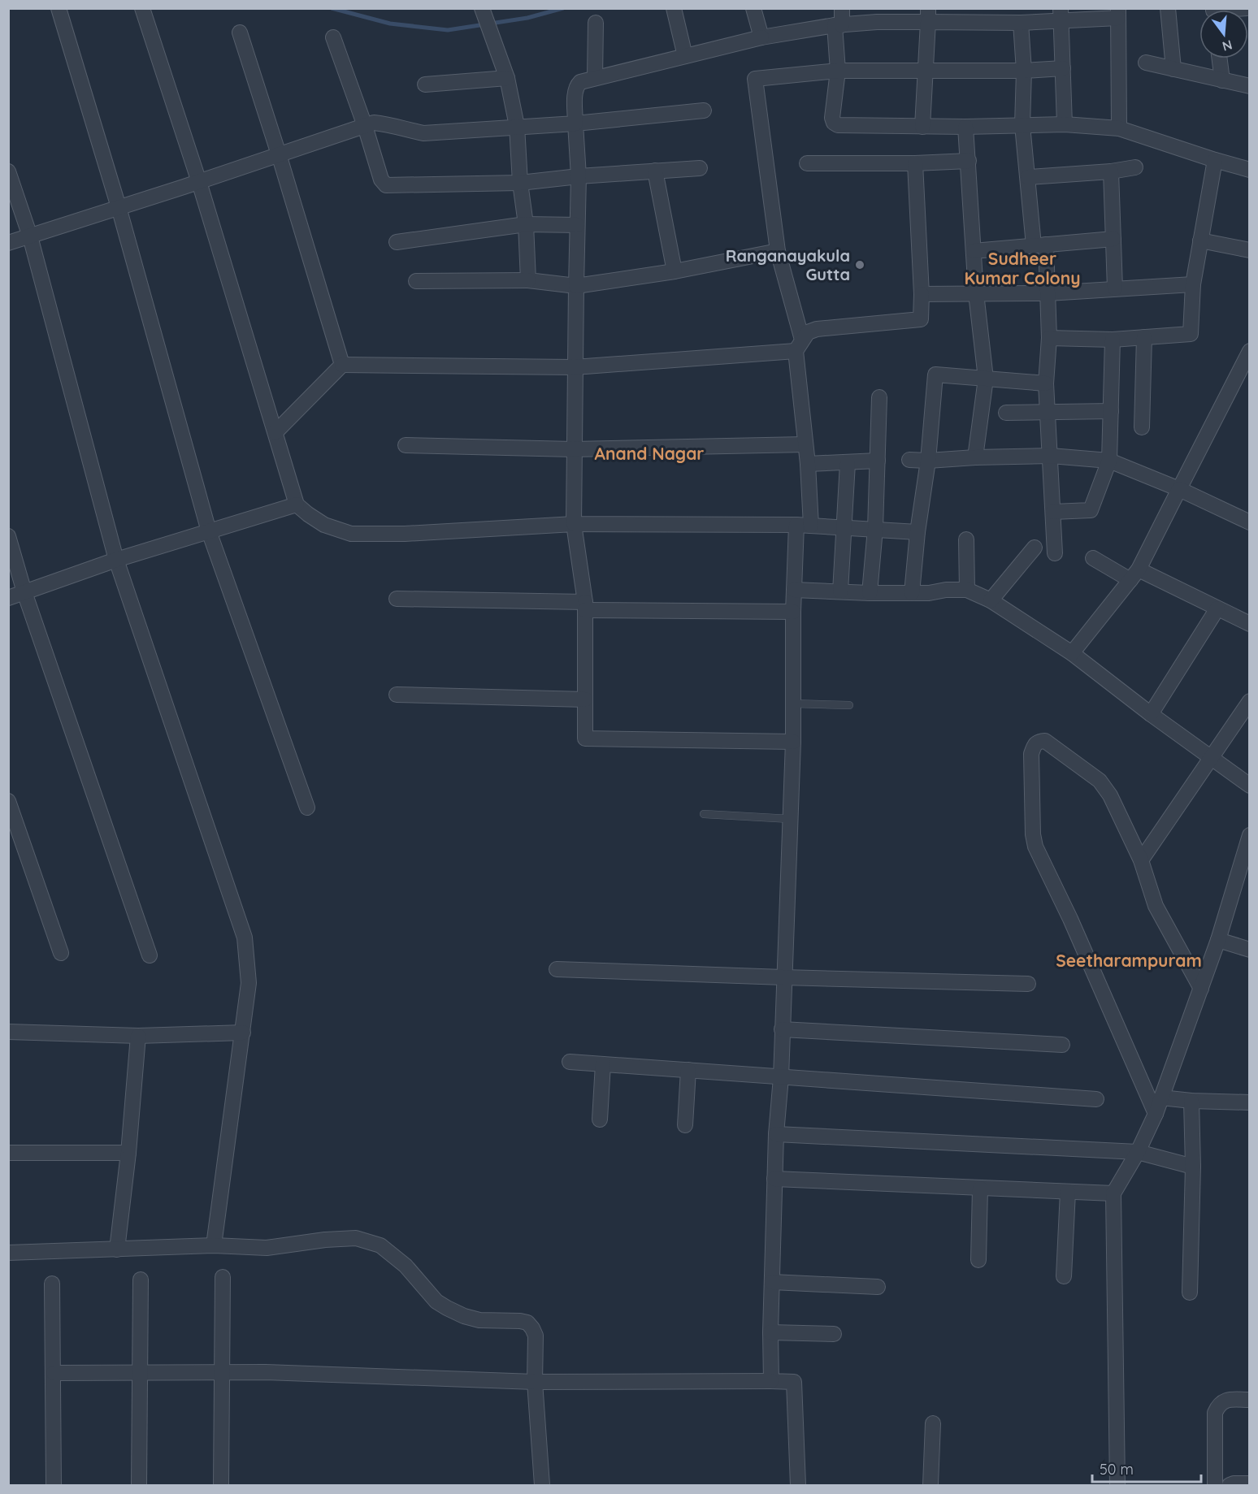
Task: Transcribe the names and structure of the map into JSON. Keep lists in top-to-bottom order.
{
  "districts": ["Sudheer Kumar Colony", "Anand Nagar", "Seetharampuram"],
  "places": ["Ranganayakula Gutta"],
  "scale_bar": "50 m",
  "north": "bottom"
}
